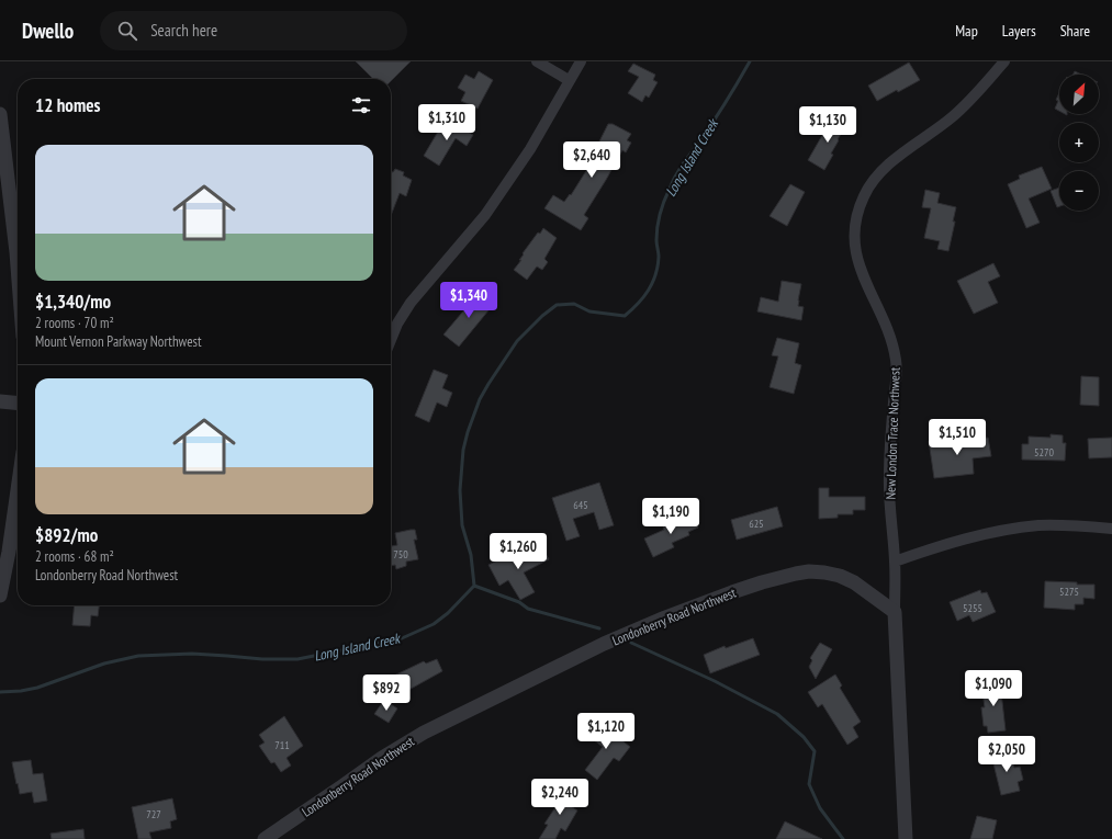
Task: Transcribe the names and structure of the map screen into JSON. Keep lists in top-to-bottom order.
{
  "streets": {
    "street": ["New London Trace Northwest", "Londonberry Road Northwest"]
  },
  "crossings": [
    ["New London Trace Northwest", "Londonberry Road Northwest"]
  ],
  "water": ["Long Island Creek"],
  "house_numbers": [
    "5270",
    "645",
    "625",
    "750",
    "5275",
    "5255",
    "711",
    "727"
  ],
  "north": "top right",
  "page": {
    "header": "Dwello",
    "search": "Search here",
    "nav": ["Map", "Layers", "Share"],
    "map_buttons": ["+", "−"],
    "heading": "12 homes",
    "price": [
      "$1,310",
      "$1,130",
      "$2,640",
      "$1,340",
      "$1,510",
      "$1,190",
      "$1,260",
      "$1,090",
      "$892",
      "$1,120",
      "$2,050",
      "$2,240"
    ],
    "list": [
      {
        "name": "$1,340/mo",
        "note": "2 rooms · 70 m² · Mount Vernon Parkway Northwest"
      },
      {
        "name": "$892/mo",
        "note": "2 rooms · 68 m² · Londonberry Road Northwest"
      }
    ]
  }
}
